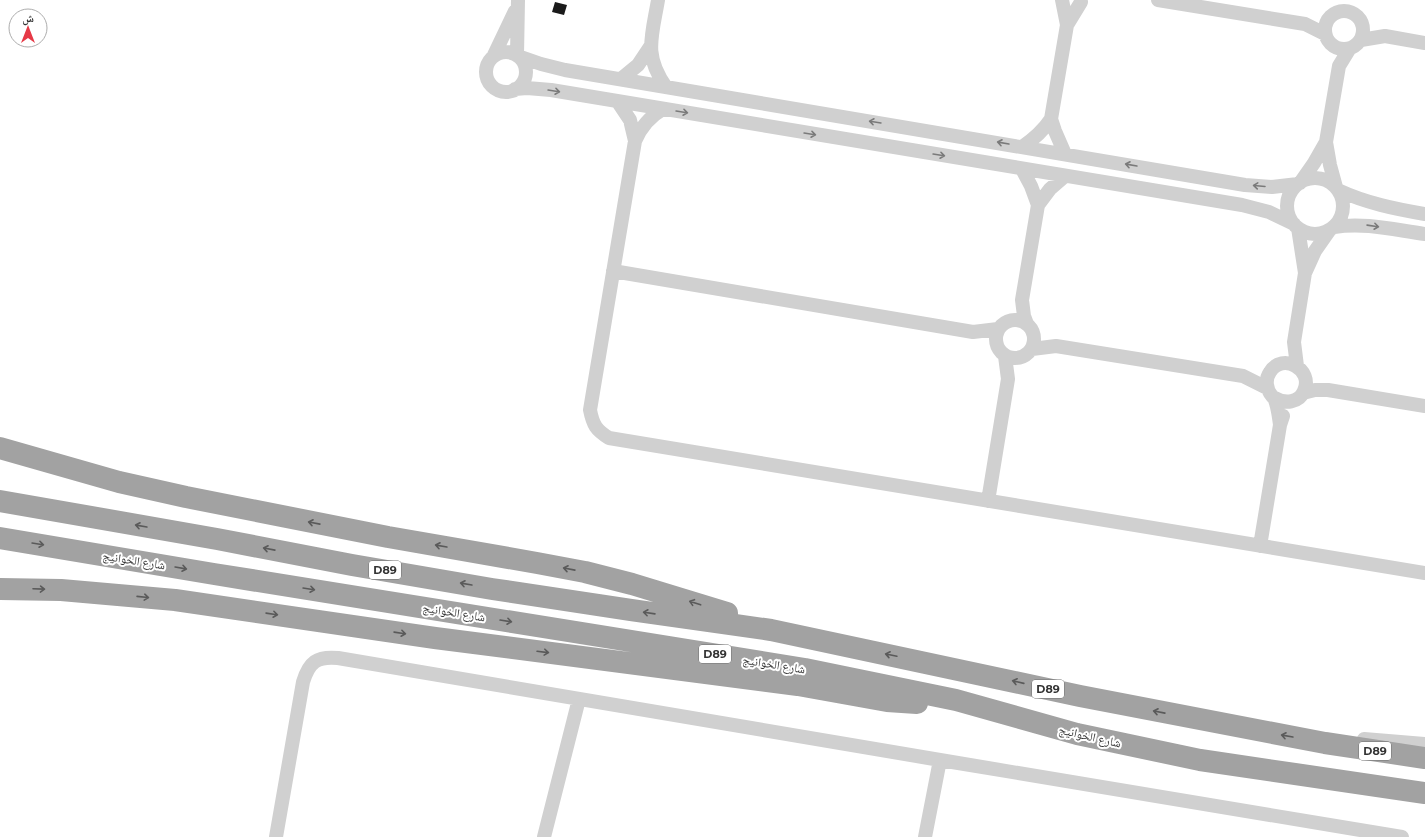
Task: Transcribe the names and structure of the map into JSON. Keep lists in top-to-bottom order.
{
  "streets": {
    "highway": ["شارع الخوانيج", "D89"]
  },
  "north": "top"
}
